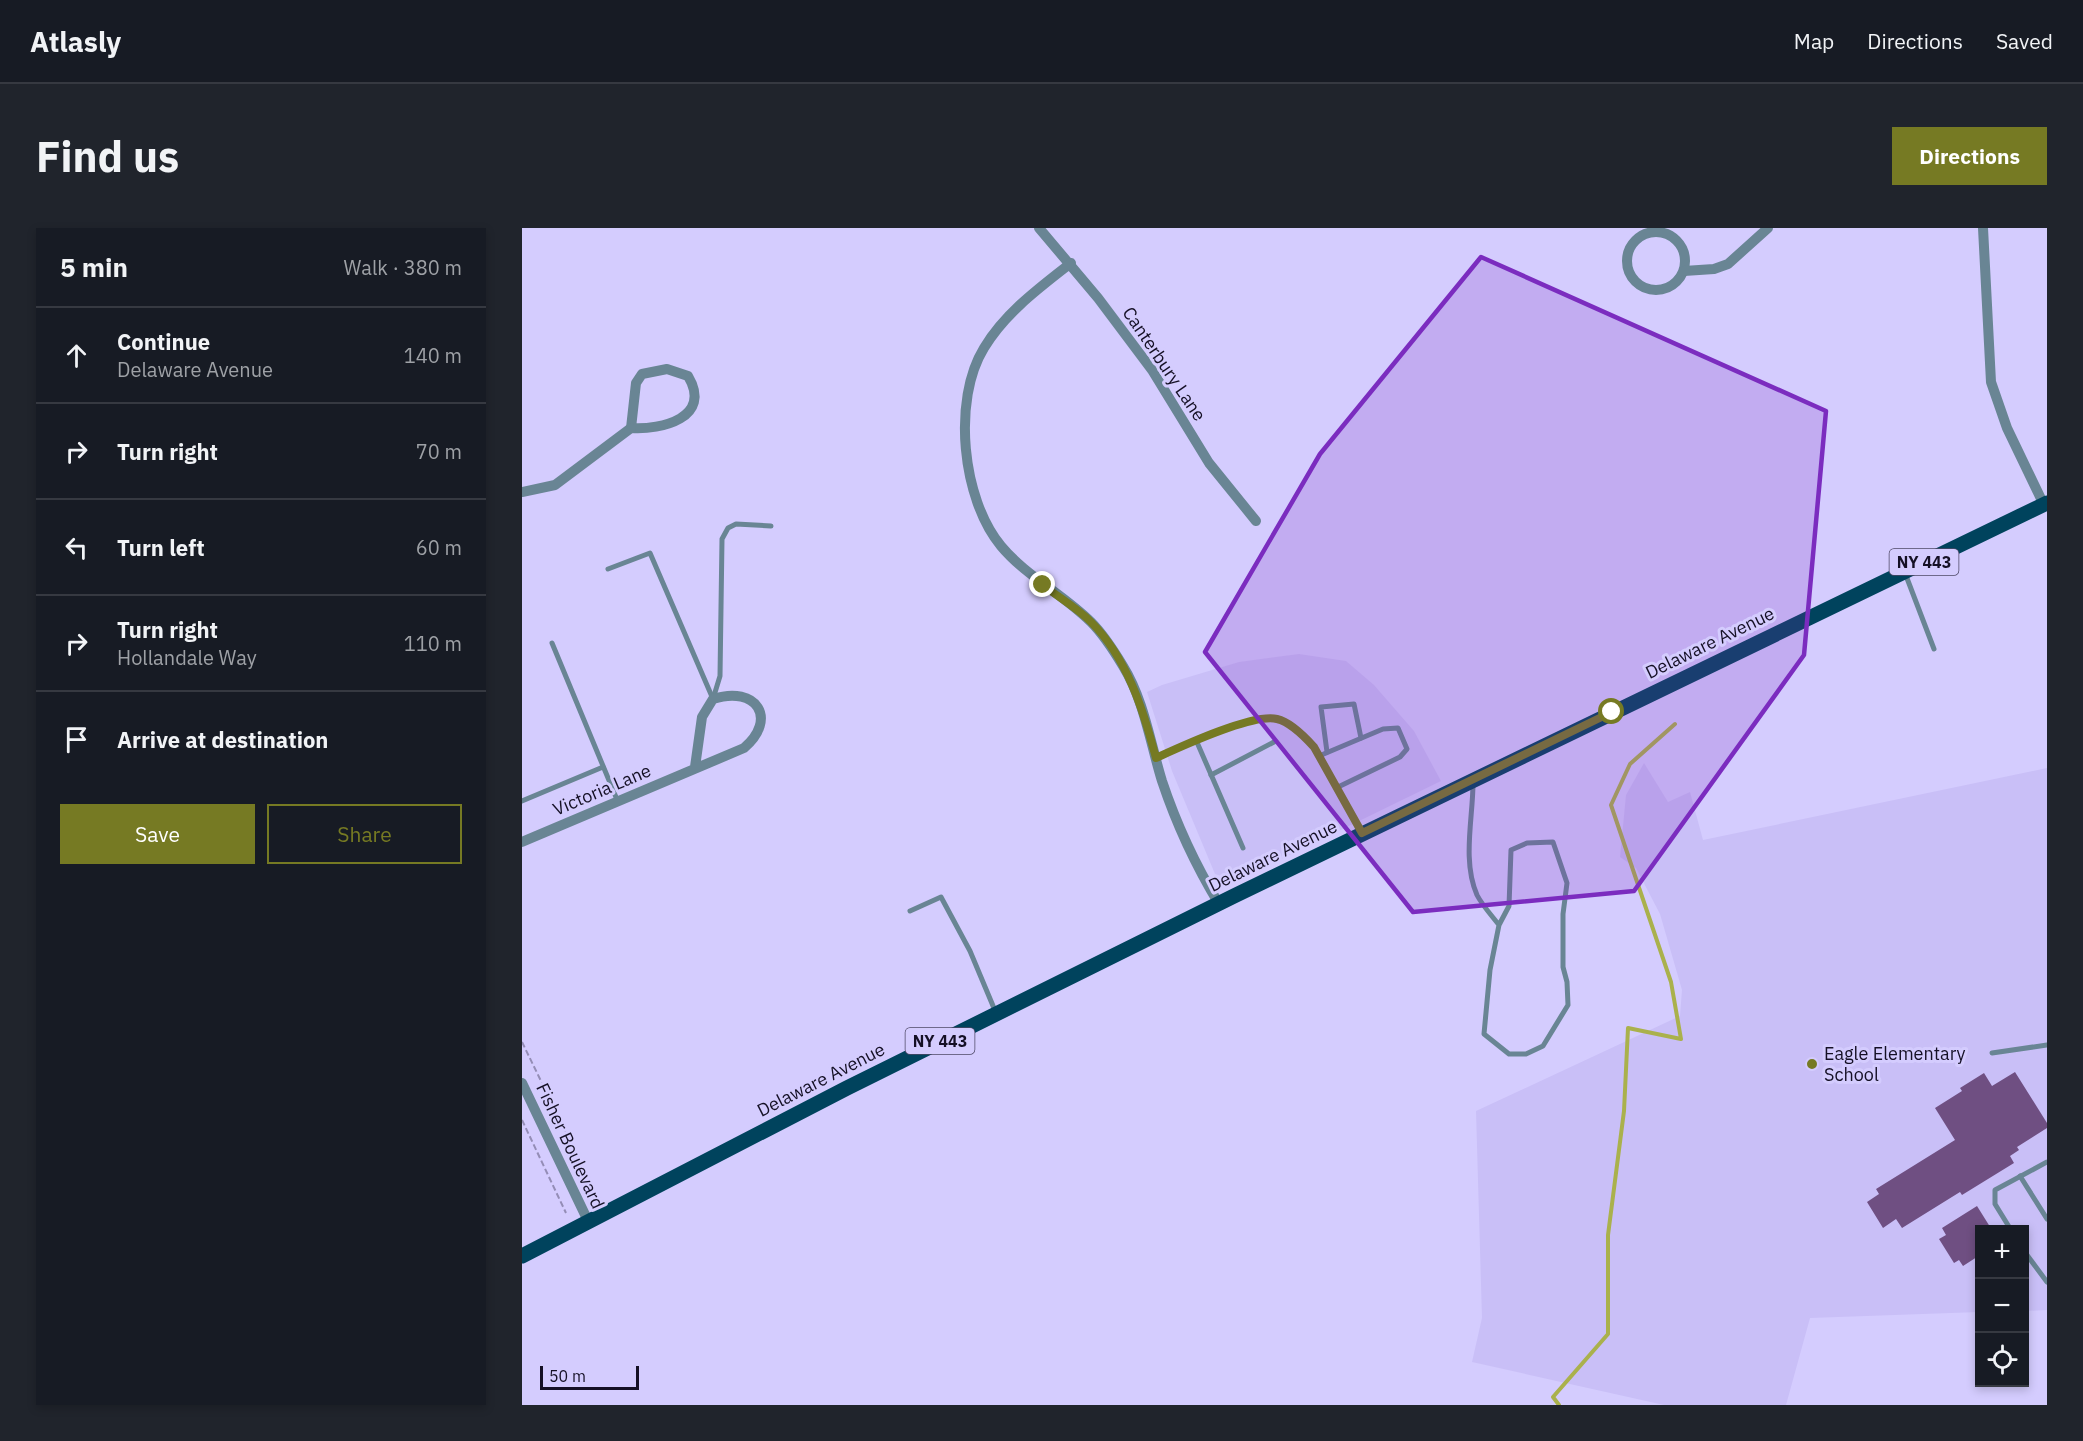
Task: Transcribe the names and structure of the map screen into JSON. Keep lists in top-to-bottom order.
{
  "streets": {
    "main road": ["NY 443", "Delaware Avenue"],
    "street": ["Canterbury Lane", "Victoria Lane", "Fisher Boulevard"]
  },
  "crossings": [
    ["Delaware Avenue", "Fisher Boulevard"]
  ],
  "places": ["Eagle Elementary School"],
  "scale_bar": "50 m",
  "page": {
    "header": "Atlasly",
    "nav": ["Map", "Directions", "Saved"],
    "buttons": [
      "Directions",
      ["Save", "Share"]
    ],
    "title": "Find us",
    "heading": ["5 min", "Walk · 380 m"],
    "list": [
      ["Continue", "Delaware Avenue", "140 m"],
      ["Turn right", "70 m"],
      ["Turn left", "60 m"],
      ["Turn right", "Hollandale Way", "110 m"],
      "Arrive at destination"
    ],
    "map_buttons": ["+", "−"],
    "scale": "50 m"
  }
}
